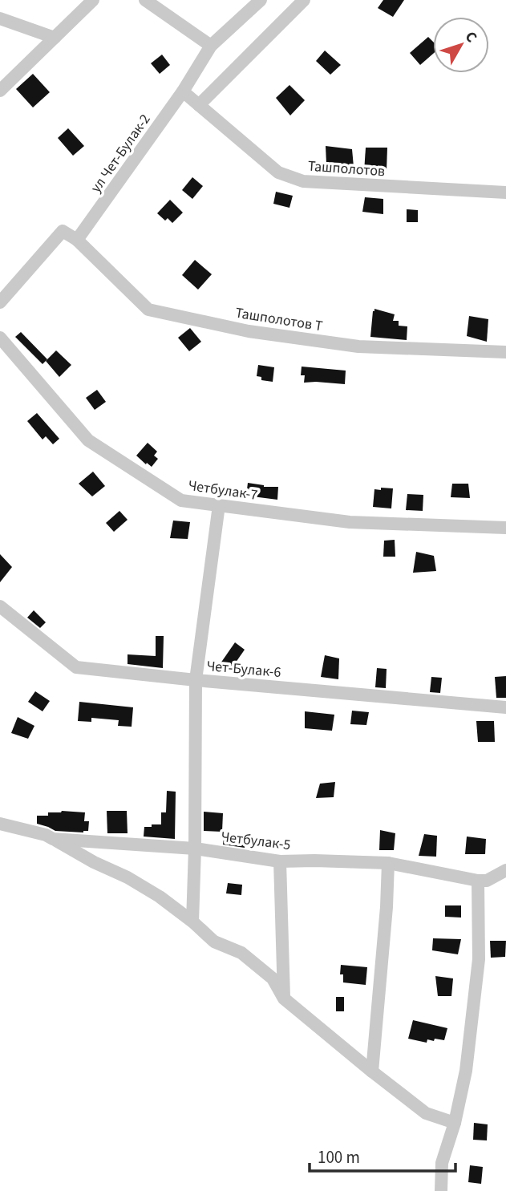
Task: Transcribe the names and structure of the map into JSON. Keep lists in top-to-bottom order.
{
  "streets": {
    "street": [
      "ул Чет-Булак-2",
      "Ташполотов",
      "Ташполотов Т",
      "Четбулак-7",
      "Чет-Булак-6",
      "Четбулак-5"
    ]
  },
  "crossings": [
    ["ул Чет-Булак-2", "Ташполотов"],
    ["ул Чет-Булак-2", "Ташполотов Т"]
  ],
  "scale_bar": "100 m",
  "north": "top right"
}
